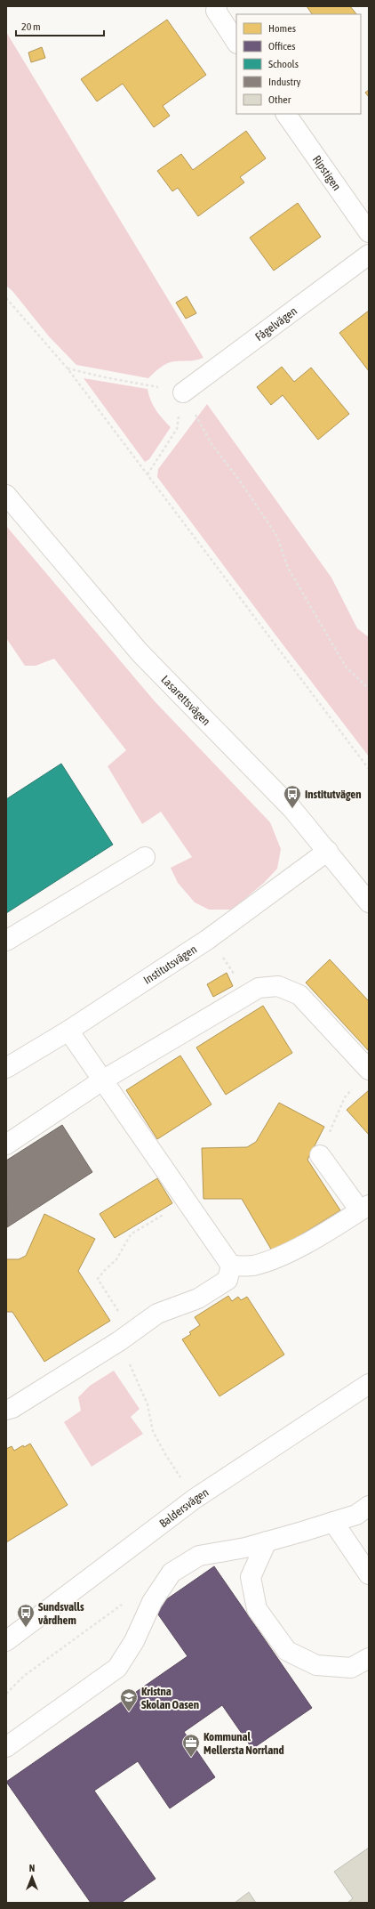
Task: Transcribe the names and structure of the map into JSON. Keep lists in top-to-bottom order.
{
  "streets": {
    "street": [
      "Ripstigen",
      "Fågelvägen",
      "Lasarettsvägen",
      "Institutsvägen",
      "Baldersvägen"
    ]
  },
  "crossings": [
    ["Lasarettsvägen", "Institutsvägen"]
  ],
  "places": {
    "bus stop": ["Institutvägen", "Sundsvalls vårdhem"],
    "school or university": ["Kristna Skolan Oasen"],
    "office": ["Kommunal Mellersta Norrland"]
  },
  "legend": [
    "Homes",
    "Offices",
    "Schools",
    "Industry",
    "Other"
  ],
  "scale_bar": "20 m",
  "north": "top"
}
